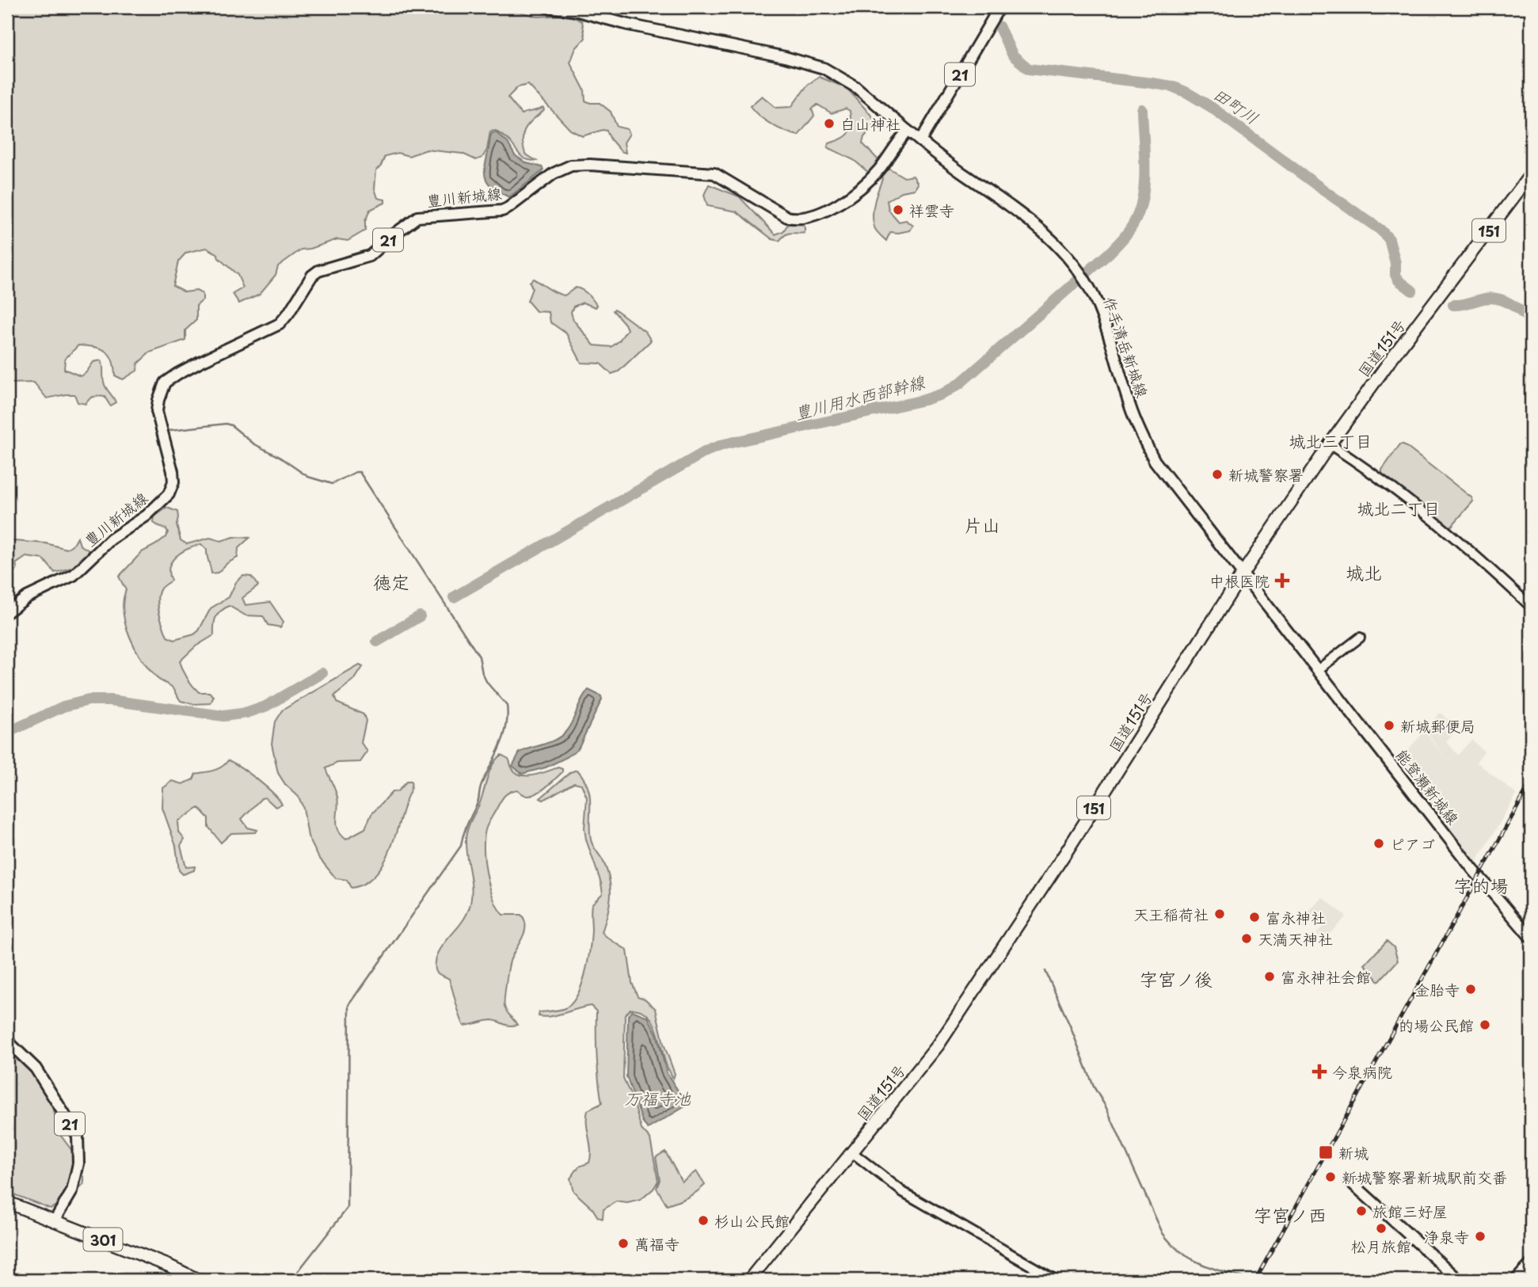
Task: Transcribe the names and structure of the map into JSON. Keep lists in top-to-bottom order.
{
  "streets": {
    "highway": ["151", "国道151号", "301"],
    "main road": [
      "21",
      "豊川新城線",
      "作手清岳新城線",
      "能登瀬新城線"
    ]
  },
  "crossings": [
    ["21", "作手清岳新城線"],
    ["21", "301"],
    ["作手清岳新城線", "国道151号"],
    ["作手清岳新城線", "能登瀬新城線"],
    ["国道151号", "能登瀬新城線"]
  ],
  "districts": [
    "城北三丁目",
    "城北二丁目",
    "片山",
    "城北",
    "徳定",
    "字的場",
    "字宮ノ後",
    "字宮ノ西"
  ],
  "water": ["田町川", "豊川用水西部幹線", "万福寺池"],
  "places": {
    "other": [
      "白山神社",
      "祥雲寺",
      "新城警察署",
      "新城郵便局",
      "ピアゴ",
      "天王稲荷社",
      "富永神社",
      "天満天神社",
      "富永神社会館",
      "金胎寺",
      "的場公民館",
      "新城警察署新城駅前交番",
      "旅館三好屋",
      "杉山公民館",
      "松月旅館",
      "浄泉寺",
      "萬福寺"
    ],
    "health": ["中根医院", "今泉病院"],
    "transit": ["新城"]
  }
}
